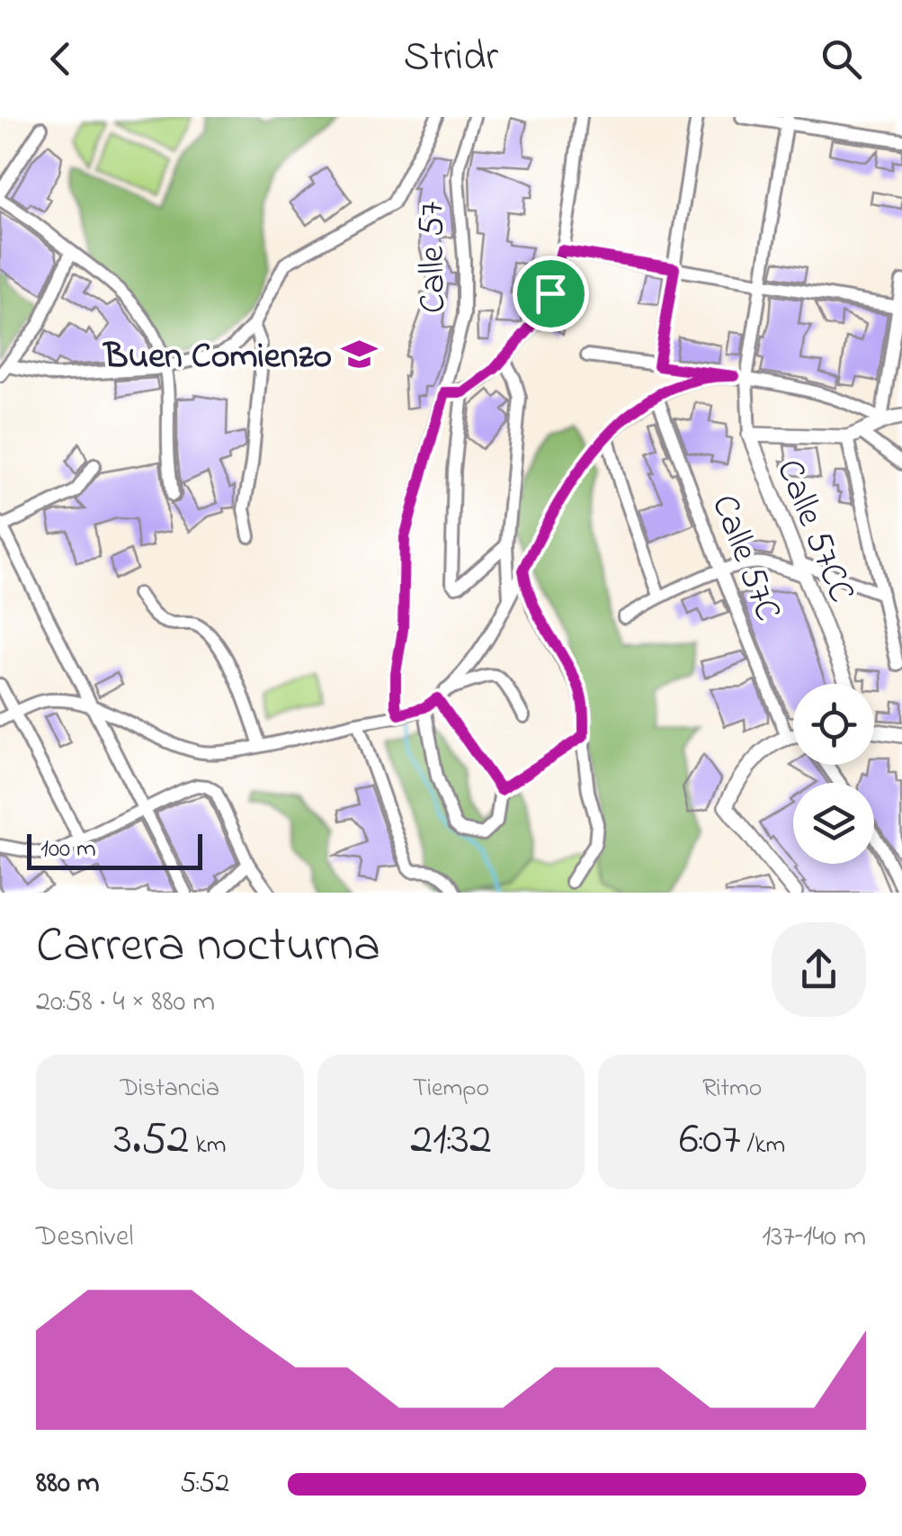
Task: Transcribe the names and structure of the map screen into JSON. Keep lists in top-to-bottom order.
{
  "streets": {
    "street": ["Calle 57", "Calle 57CC", "Calle 57C"]
  },
  "places": {
    "school or university": ["Buen Comienzo"]
  },
  "scale_bar": "100 m",
  "page": {
    "header": "Stridr",
    "scale": "100 m",
    "heading": ["Carrera nocturna", "20:58 · 4 × 880 m"],
    "stats": [
      ["Distancia", "3.52 km"],
      ["Tiempo", "21:32"],
      ["Ritmo", "6:07 /km"]
    ],
    "chart": ["Desnivel", "137–140 m"],
    "list": [
      {
        "name": "880 m",
        "note": "5:52"
      }
    ]
  }
}
